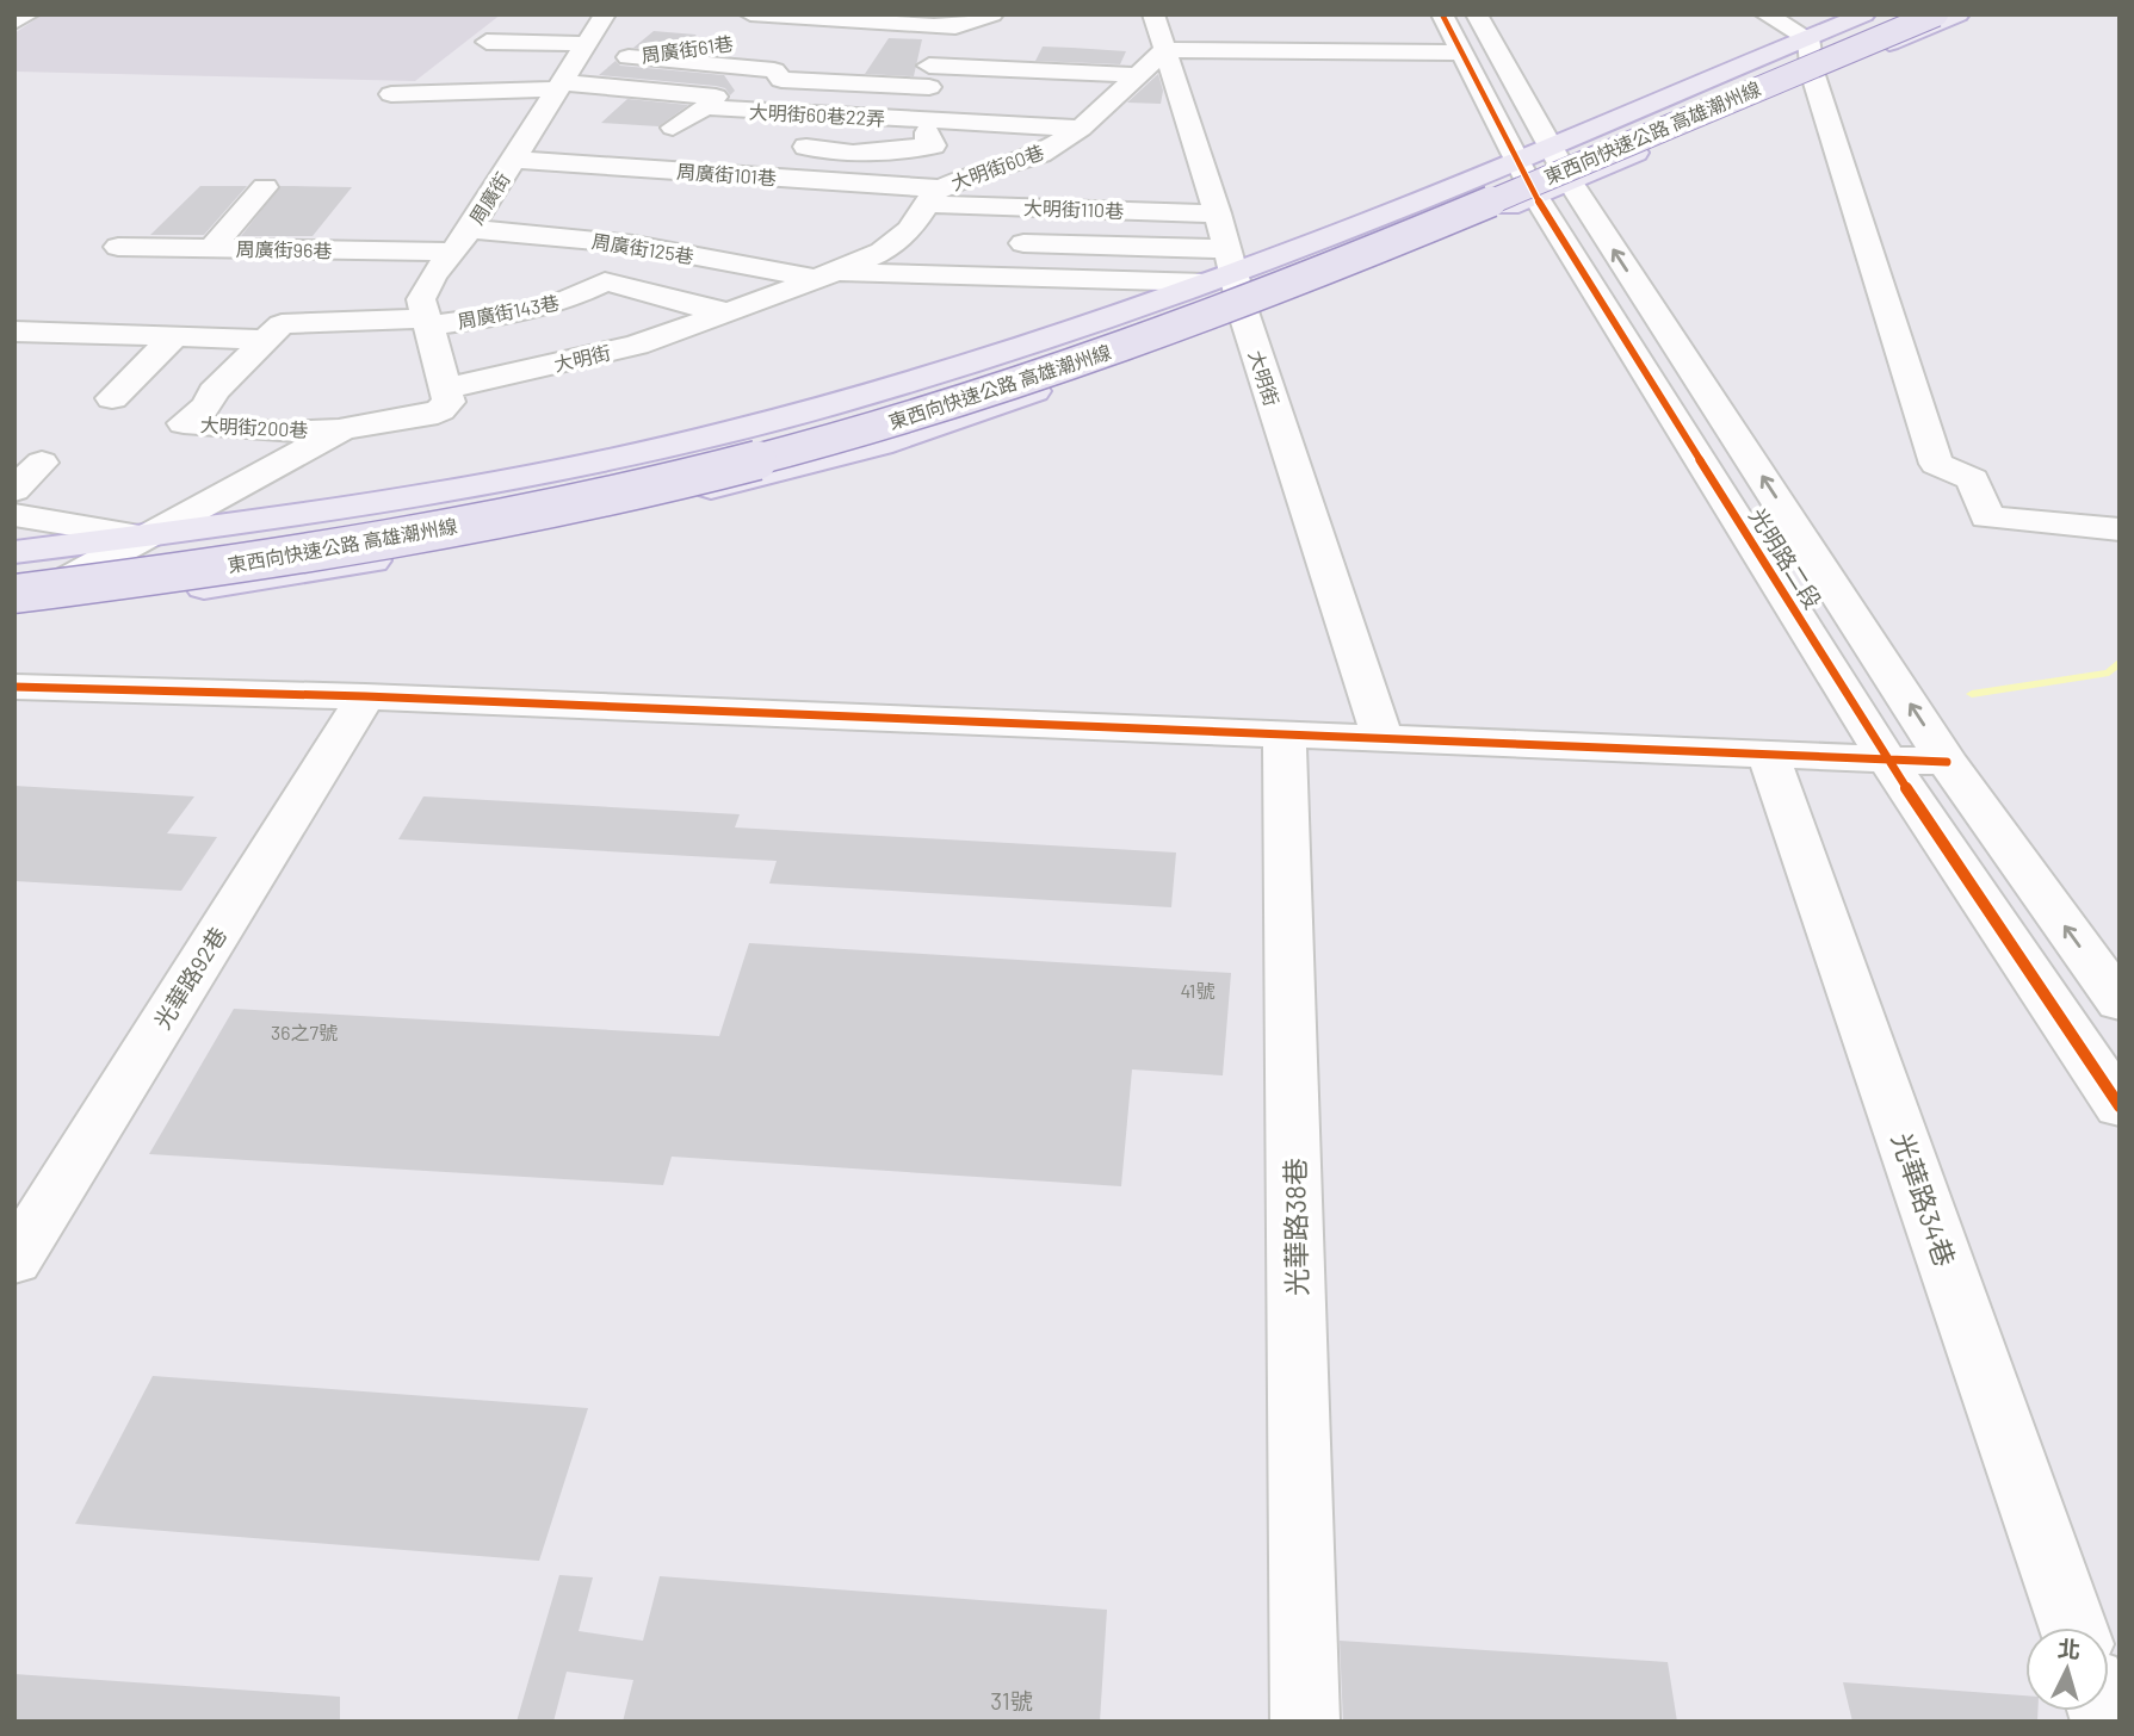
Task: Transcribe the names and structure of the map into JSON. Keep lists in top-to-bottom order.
{
  "streets": {
    "highway": ["東西向快速公路 高雄潮州線"],
    "street": [
      "周廣街61巷",
      "大明街60巷22弄",
      "大明街60巷",
      "周廣街101巷",
      "周廣街",
      "大明街110巷",
      "周廣街125巷",
      "周廣街96巷",
      "周廣街143巷",
      "大明街",
      "大明街200巷",
      "光明路二段",
      "光華路92巷",
      "光華路34巷",
      "光華路38巷"
    ]
  },
  "crossings": [
    ["周廣街61巷", "周廣街"],
    ["大明街60巷22弄", "大明街60巷"],
    ["大明街60巷", "周廣街101巷"],
    ["大明街60巷", "大明街110巷"],
    ["大明街60巷", "周廣街125巷"],
    ["大明街60巷", "大明街"],
    ["周廣街101巷", "周廣街"],
    ["周廣街101巷", "大明街110巷"],
    ["周廣街", "周廣街125巷"],
    ["周廣街", "周廣街96巷"],
    ["周廣街", "周廣街143巷"],
    ["周廣街", "大明街"],
    ["周廣街", "大明街200巷"],
    ["大明街110巷", "大明街"],
    ["周廣街125巷", "大明街"],
    ["周廣街143巷", "大明街"],
    ["周廣街143巷", "大明街200巷"]
  ],
  "house_numbers": ["41號", "36之7號", "31號"],
  "north": "top"
}
